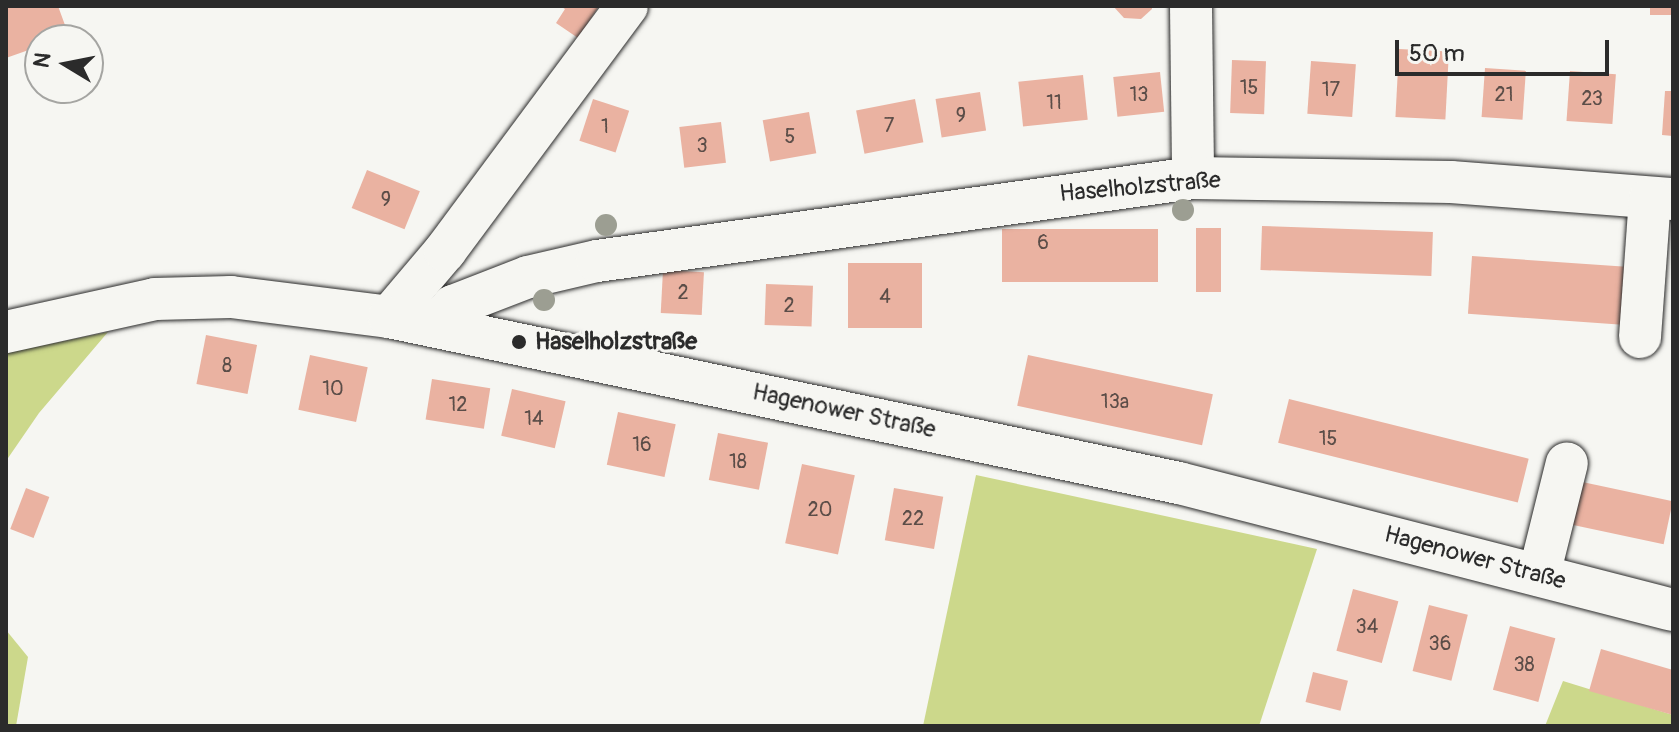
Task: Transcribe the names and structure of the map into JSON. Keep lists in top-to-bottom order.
{
  "streets": {
    "street": ["Haselholzstraße", "Hagenower Straße"]
  },
  "crossings": [
    ["Haselholzstraße", "Hagenower Straße"]
  ],
  "places": ["Haselholzstraße"],
  "house_numbers": [
    "15",
    "17",
    "13",
    "21",
    "23",
    "11",
    "9",
    "7",
    "1",
    "5",
    "3",
    "9",
    "6",
    "2",
    "4",
    "2",
    "8",
    "10",
    "13a",
    "12",
    "14",
    "15",
    "16",
    "18",
    "20",
    "22",
    "34",
    "36",
    "38"
  ],
  "scale_bar": "50 m",
  "north": "left"
}
